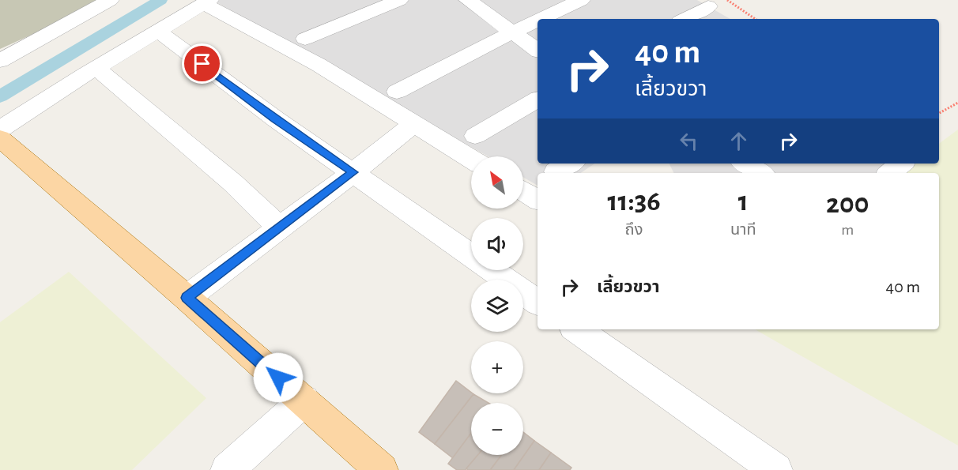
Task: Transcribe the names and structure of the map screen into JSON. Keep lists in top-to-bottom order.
{
  "north": "top left",
  "page": {
    "turn": ["40 m", "เลี้ยวขวา"],
    "map_buttons": ["+", "−"],
    "eta": [
      "11:36",
      "ถึง",
      "1",
      "นาที",
      "200",
      "m"
    ],
    "list": [
      {
        "name": "เลี้ยวขวา",
        "value": "40 m"
      }
    ]
  }
}
